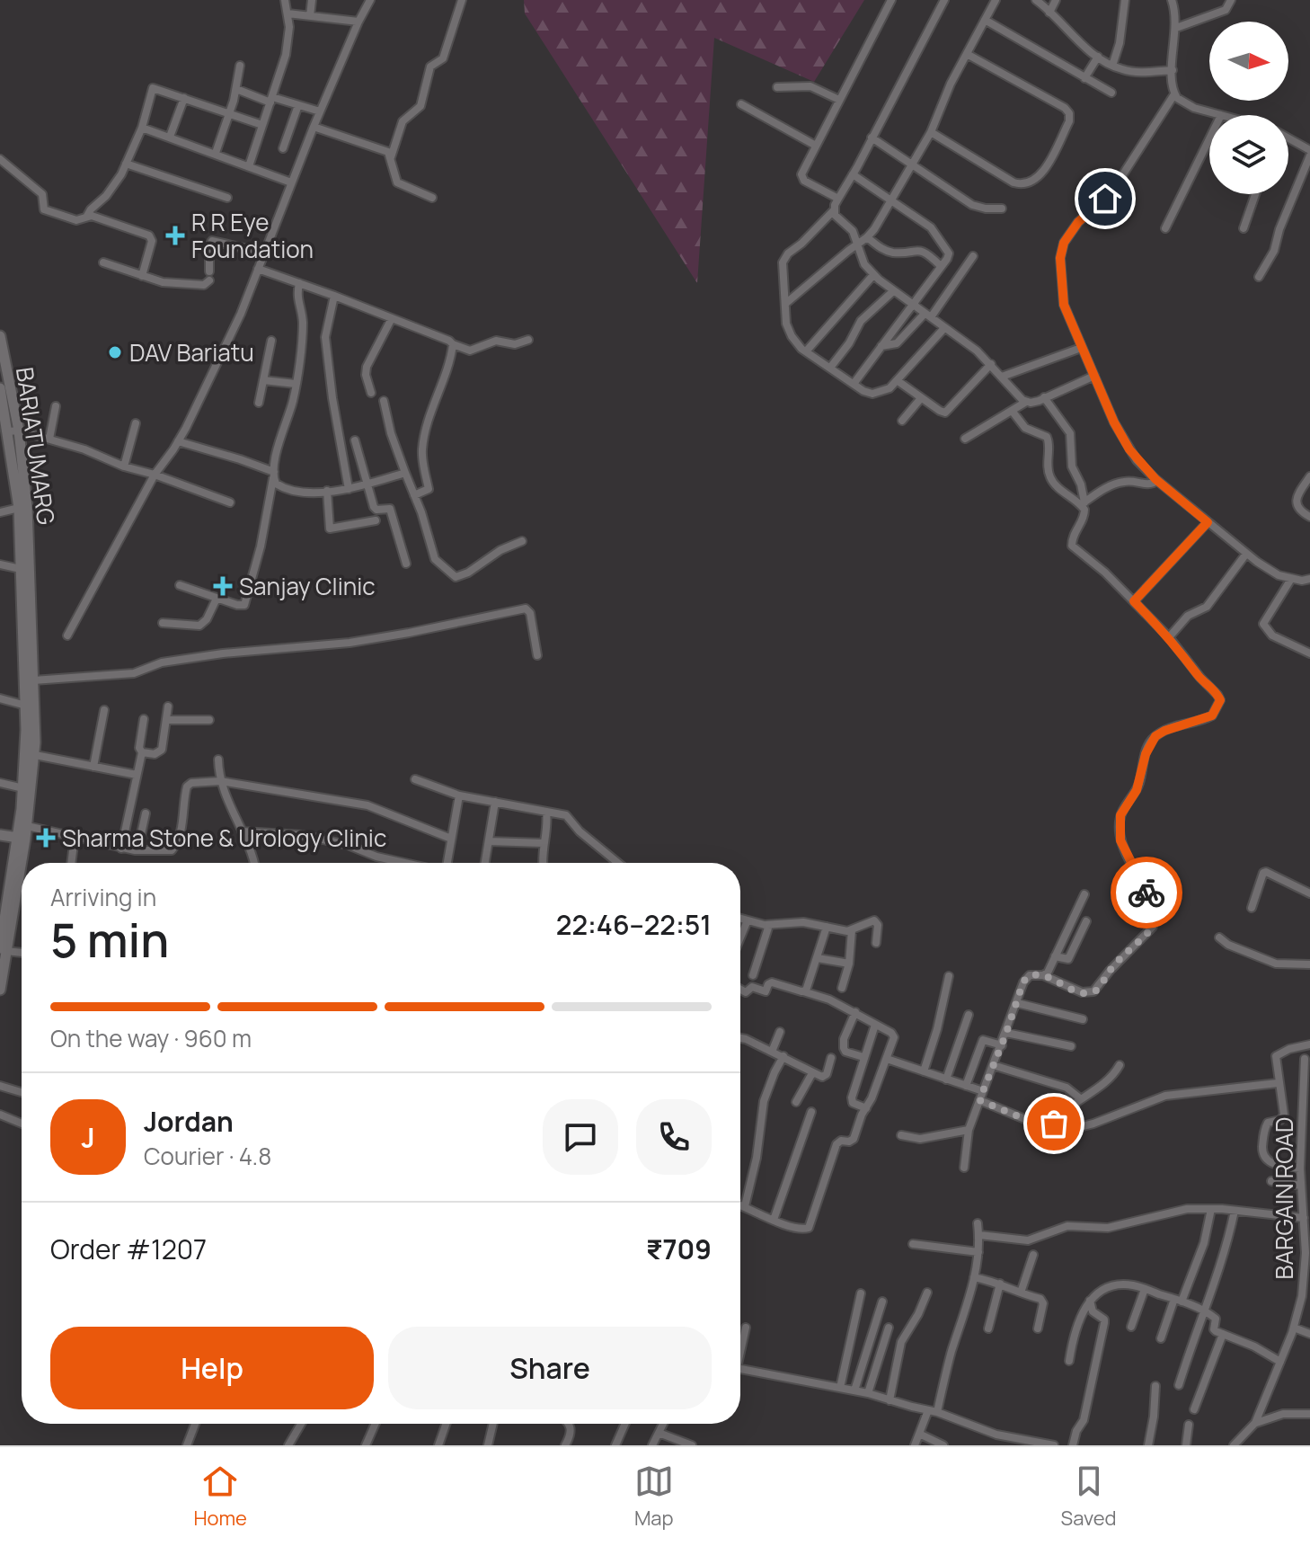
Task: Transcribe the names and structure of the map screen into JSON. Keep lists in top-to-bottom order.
{
  "streets": {
    "main road": ["BARIATUMARG"],
    "street": ["BARGAIN ROAD"]
  },
  "places": {
    "health": ["R R Eye Foundation", "Sanjay Clinic", "Sharma Stone & Urology Clinic"],
    "other": ["DAV Bariatu"]
  },
  "north": "right",
  "page": {
    "heading": ["5 min", "Arriving in", "22:46–22:51"],
    "panel": [
      "Jordan",
      "Courier · 4.8",
      "Order #1207",
      "₹709"
    ],
    "bar": "On the way · 960 m",
    "round": "J",
    "buttons": ["Help", "Share"],
    "tabs": ["Home", "Map", "Saved"]
  }
}
